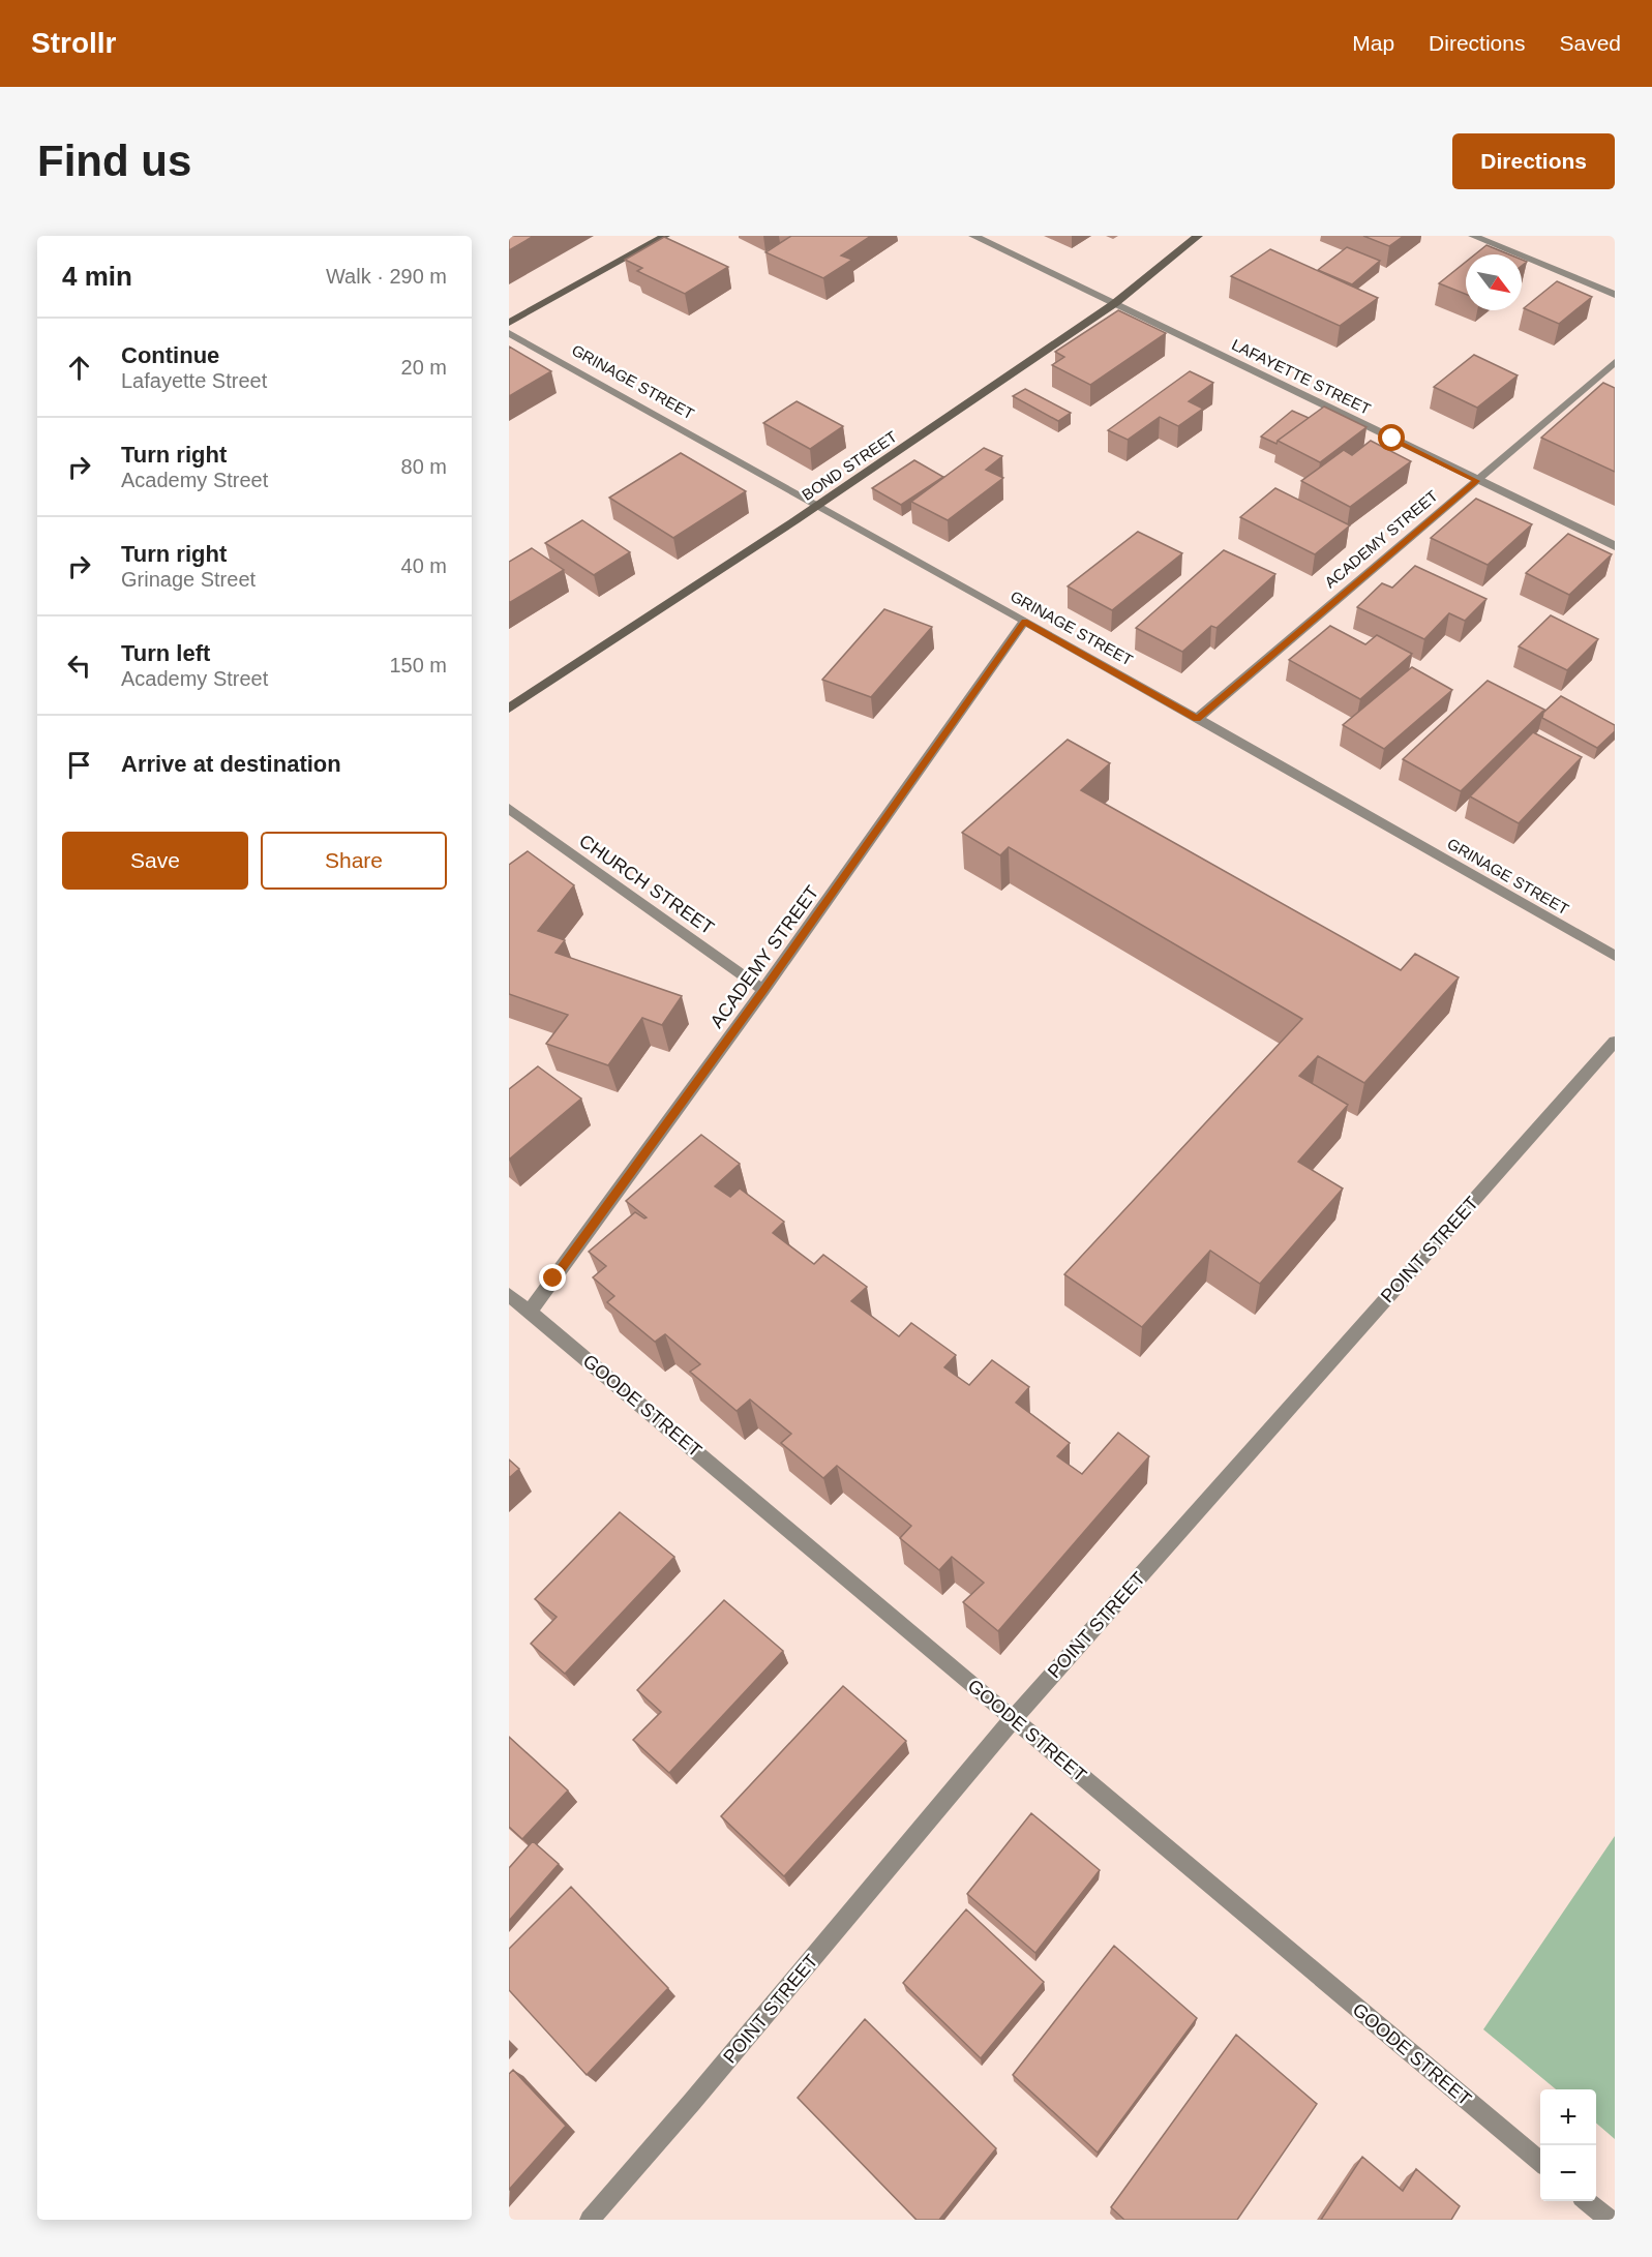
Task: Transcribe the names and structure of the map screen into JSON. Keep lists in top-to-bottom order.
{
  "streets": {
    "main road": ["BOND STREET"],
    "street": [
      "LAFAYETTE STREET",
      "GRINAGE STREET",
      "ACADEMY STREET",
      "CHURCH STREET",
      "POINT STREET",
      "GOODE STREET"
    ]
  },
  "crossings": [
    ["LAFAYETTE STREET", "BOND STREET"],
    ["LAFAYETTE STREET", "ACADEMY STREET"],
    ["GRINAGE STREET", "BOND STREET"],
    ["GRINAGE STREET", "ACADEMY STREET"],
    ["ACADEMY STREET", "CHURCH STREET"],
    ["ACADEMY STREET", "GOODE STREET"],
    ["POINT STREET", "GOODE STREET"]
  ],
  "north": "bottom right",
  "page": {
    "header": "Strollr",
    "nav": ["Map", "Directions", "Saved"],
    "buttons": [
      "Directions",
      ["Save", "Share"]
    ],
    "title": "Find us",
    "heading": ["4 min", "Walk · 290 m"],
    "list": [
      ["Continue", "Lafayette Street", "20 m"],
      ["Turn right", "Academy Street", "80 m"],
      ["Turn right", "Grinage Street", "40 m"],
      ["Turn left", "Academy Street", "150 m"],
      "Arrive at destination"
    ],
    "map_buttons": ["+", "−"]
  }
}
